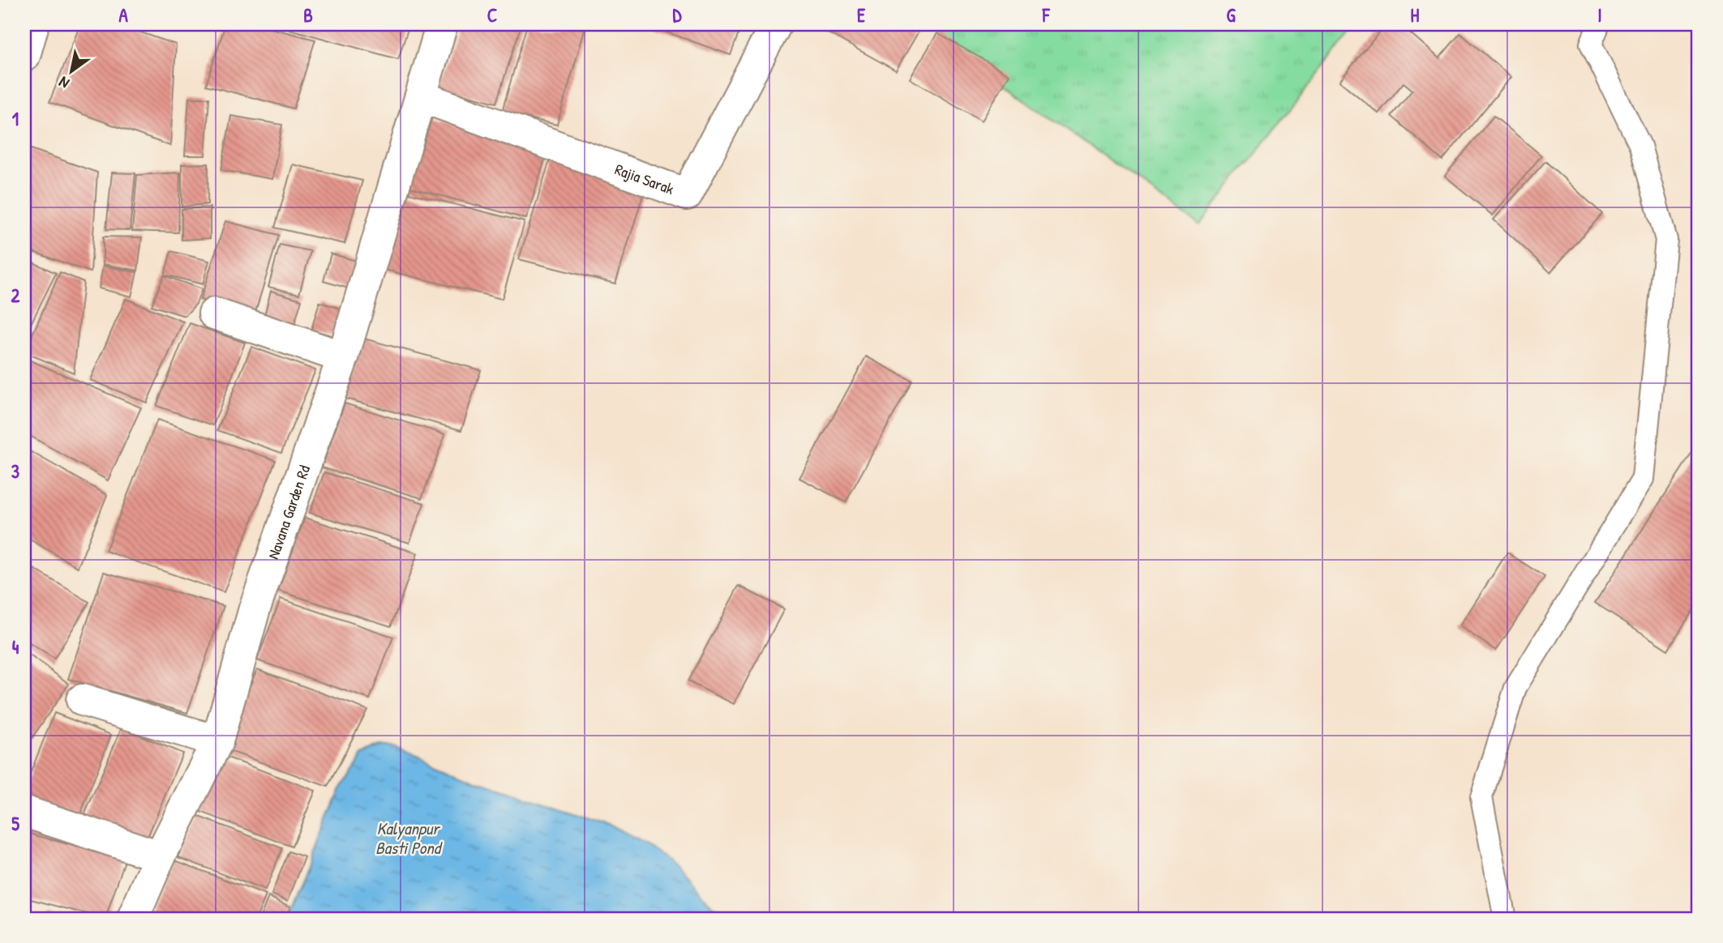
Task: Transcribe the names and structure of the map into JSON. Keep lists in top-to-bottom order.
{
  "streets": {
    "street": ["Rajia Sarak", "Navana Garden Rd"]
  },
  "crossings": [
    ["Rajia Sarak", "Navana Garden Rd"]
  ],
  "water": ["Kalyanpur Basti Pond"],
  "north": "bottom left",
  "grid": {
    "columns": [
      "A",
      "B",
      "C",
      "D",
      "E",
      "F",
      "G",
      "H",
      "I"
    ],
    "rows": [
      "1",
      "2",
      "3",
      "4",
      "5"
    ]
  }
}
